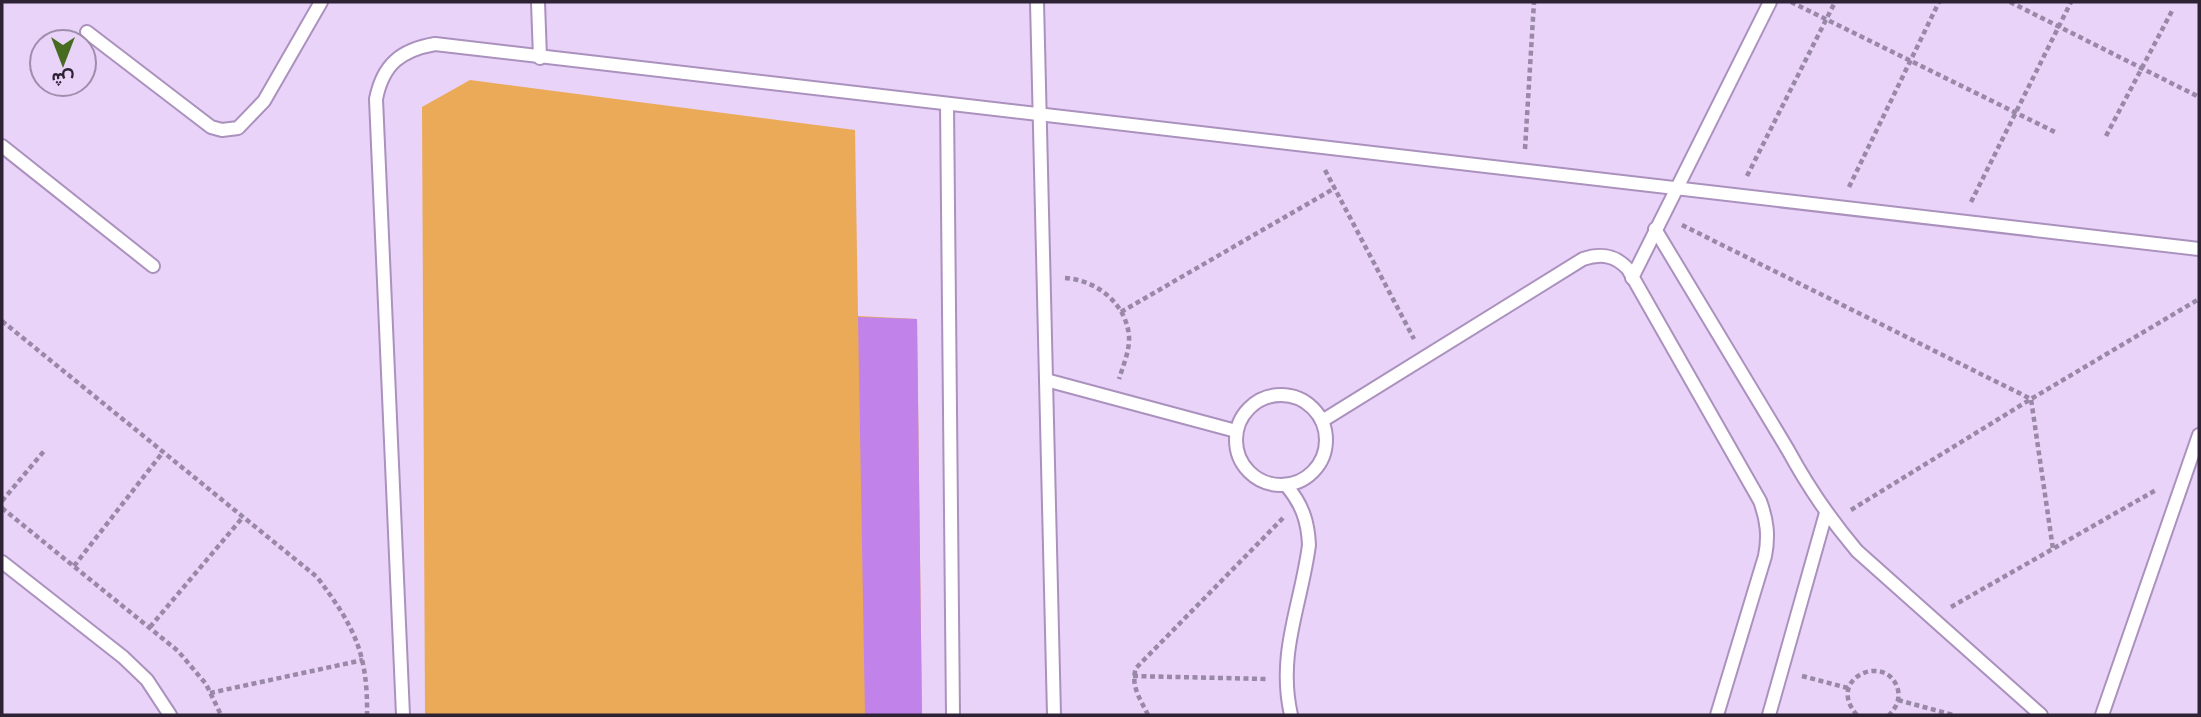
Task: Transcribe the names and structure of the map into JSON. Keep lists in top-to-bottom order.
{
  "north": "bottom"
}
